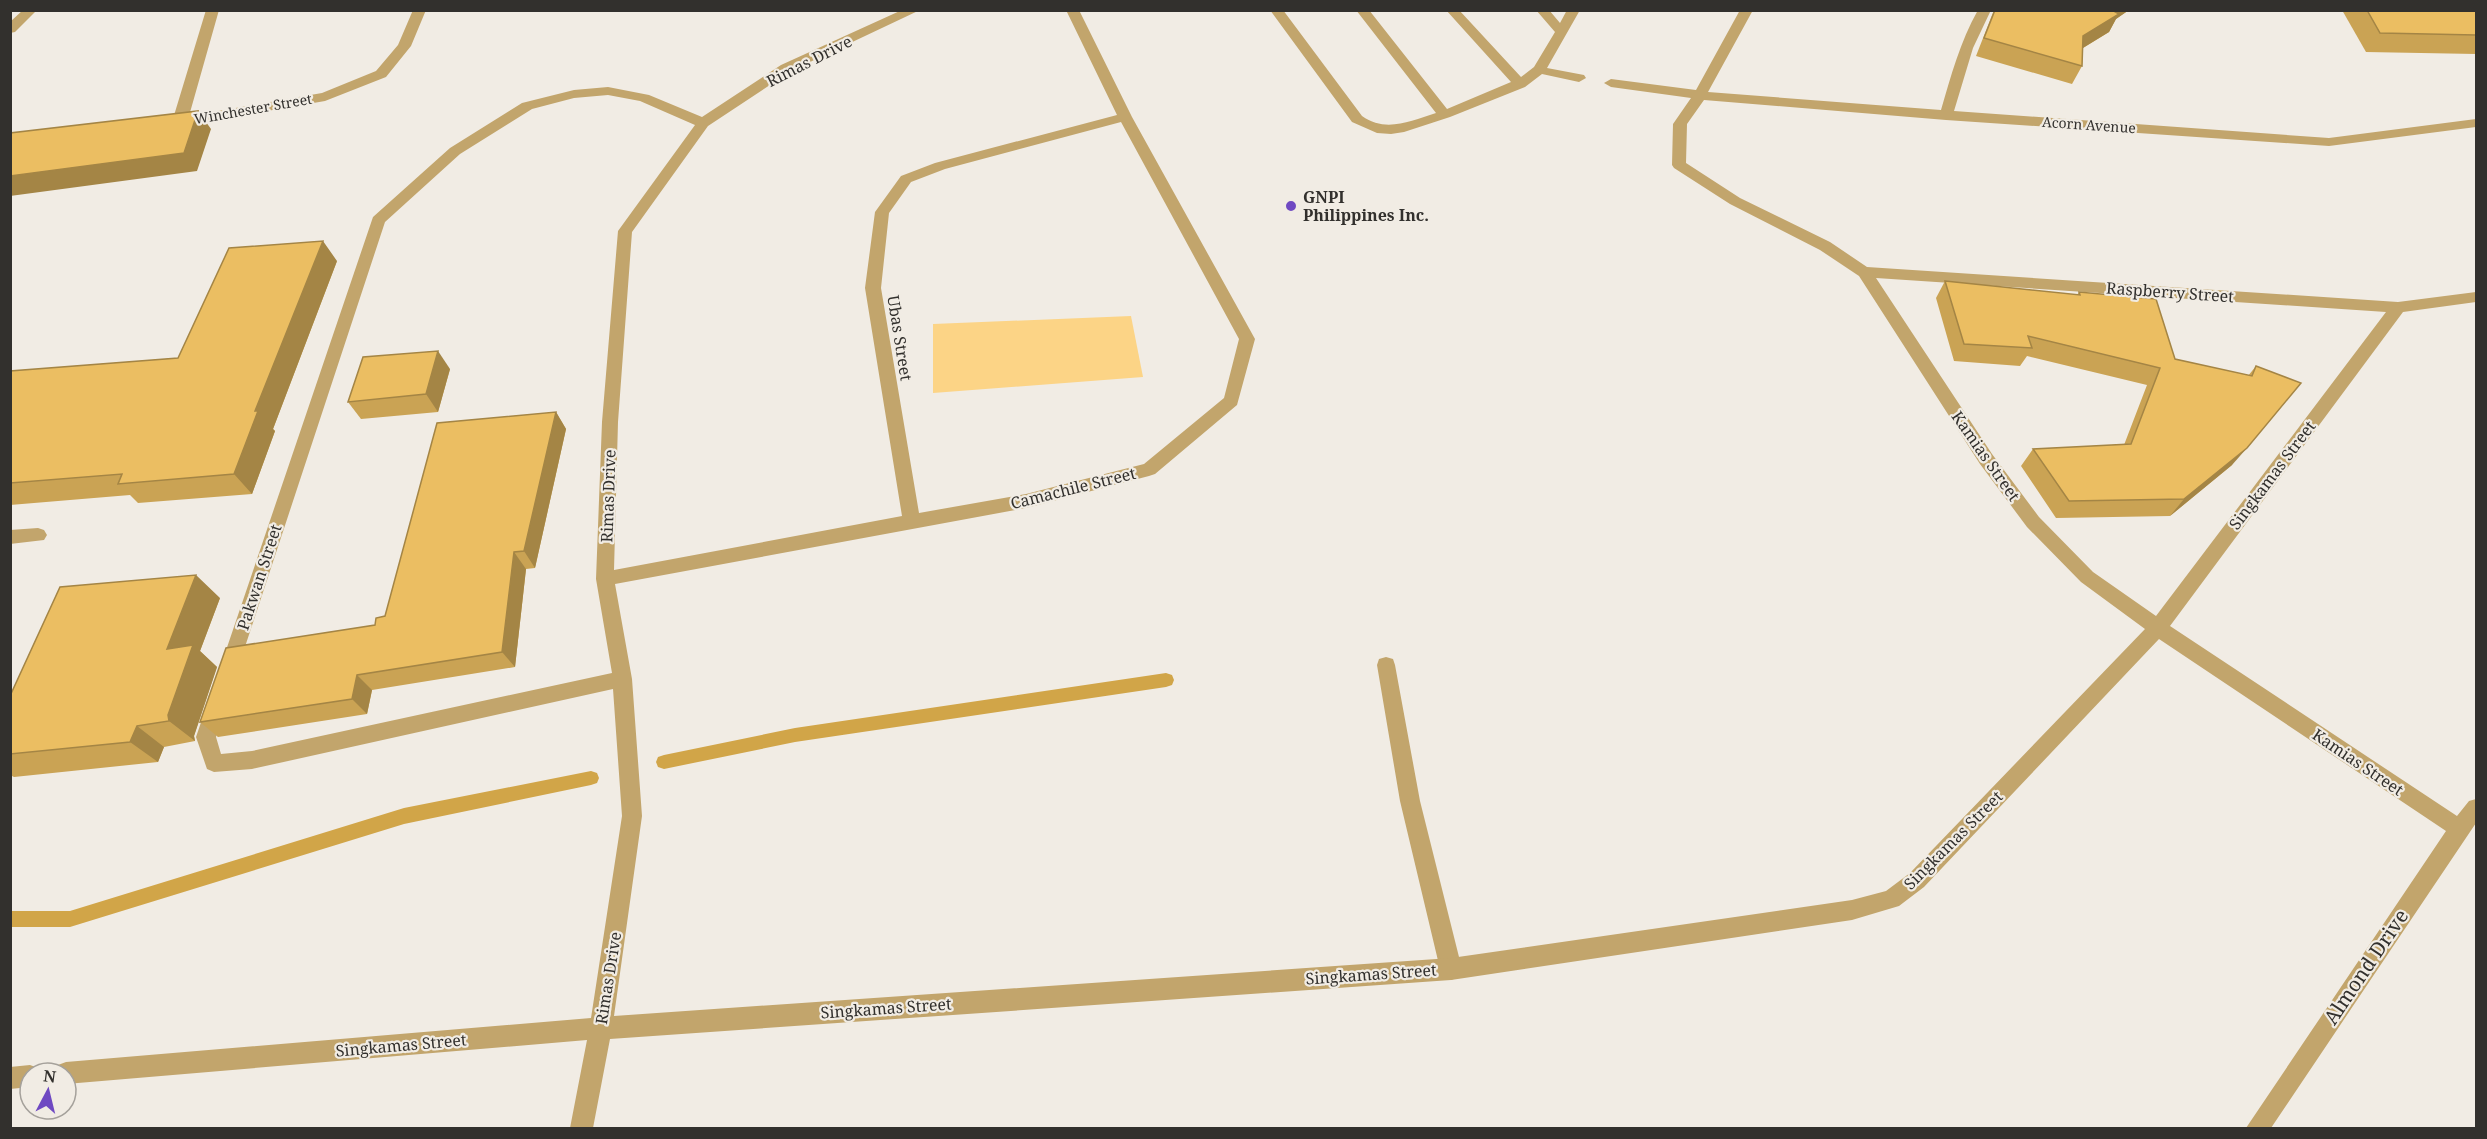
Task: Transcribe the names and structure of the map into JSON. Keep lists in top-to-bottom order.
{
  "streets": {
    "street": [
      "Rimas Drive",
      "Winchester Street",
      "Acorn Avenue",
      "Raspberry Street",
      "Ubas Street",
      "Kamias Street",
      "Singkamas Street",
      "Camachile Street",
      "Pakwan Street",
      "Almond Drive"
    ]
  },
  "crossings": [
    ["Rimas Drive", "Singkamas Street"],
    ["Rimas Drive", "Camachile Street"],
    ["Rimas Drive", "Pakwan Street"],
    ["Acorn Avenue", "Kamias Street"],
    ["Raspberry Street", "Kamias Street"],
    ["Raspberry Street", "Singkamas Street"],
    ["Ubas Street", "Camachile Street"],
    ["Kamias Street", "Singkamas Street"],
    ["Kamias Street", "Almond Drive"]
  ],
  "places": ["GNPI Philippines Inc."],
  "north": "top"
}
